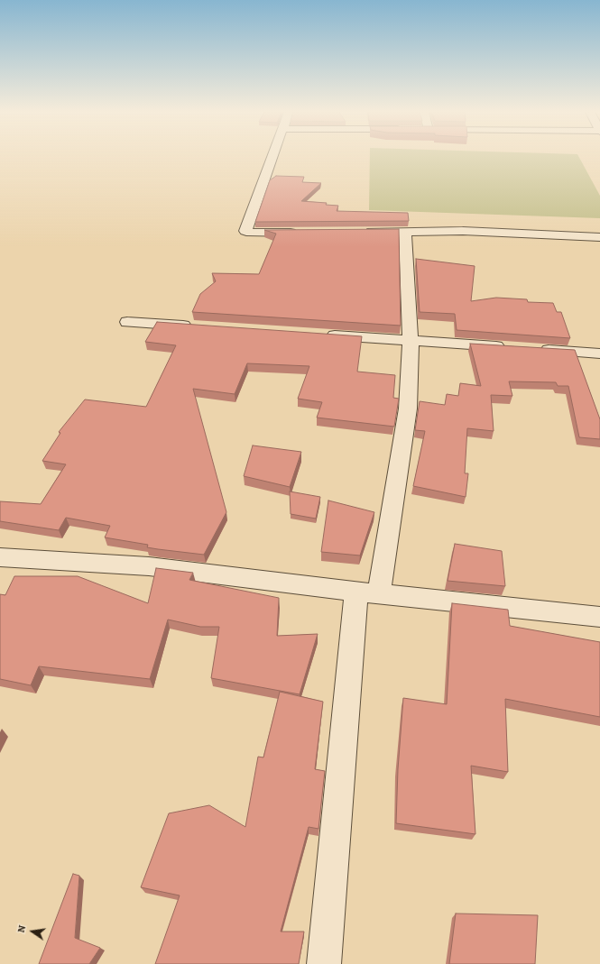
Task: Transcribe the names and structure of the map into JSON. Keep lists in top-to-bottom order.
{
  "north": "left"
}
